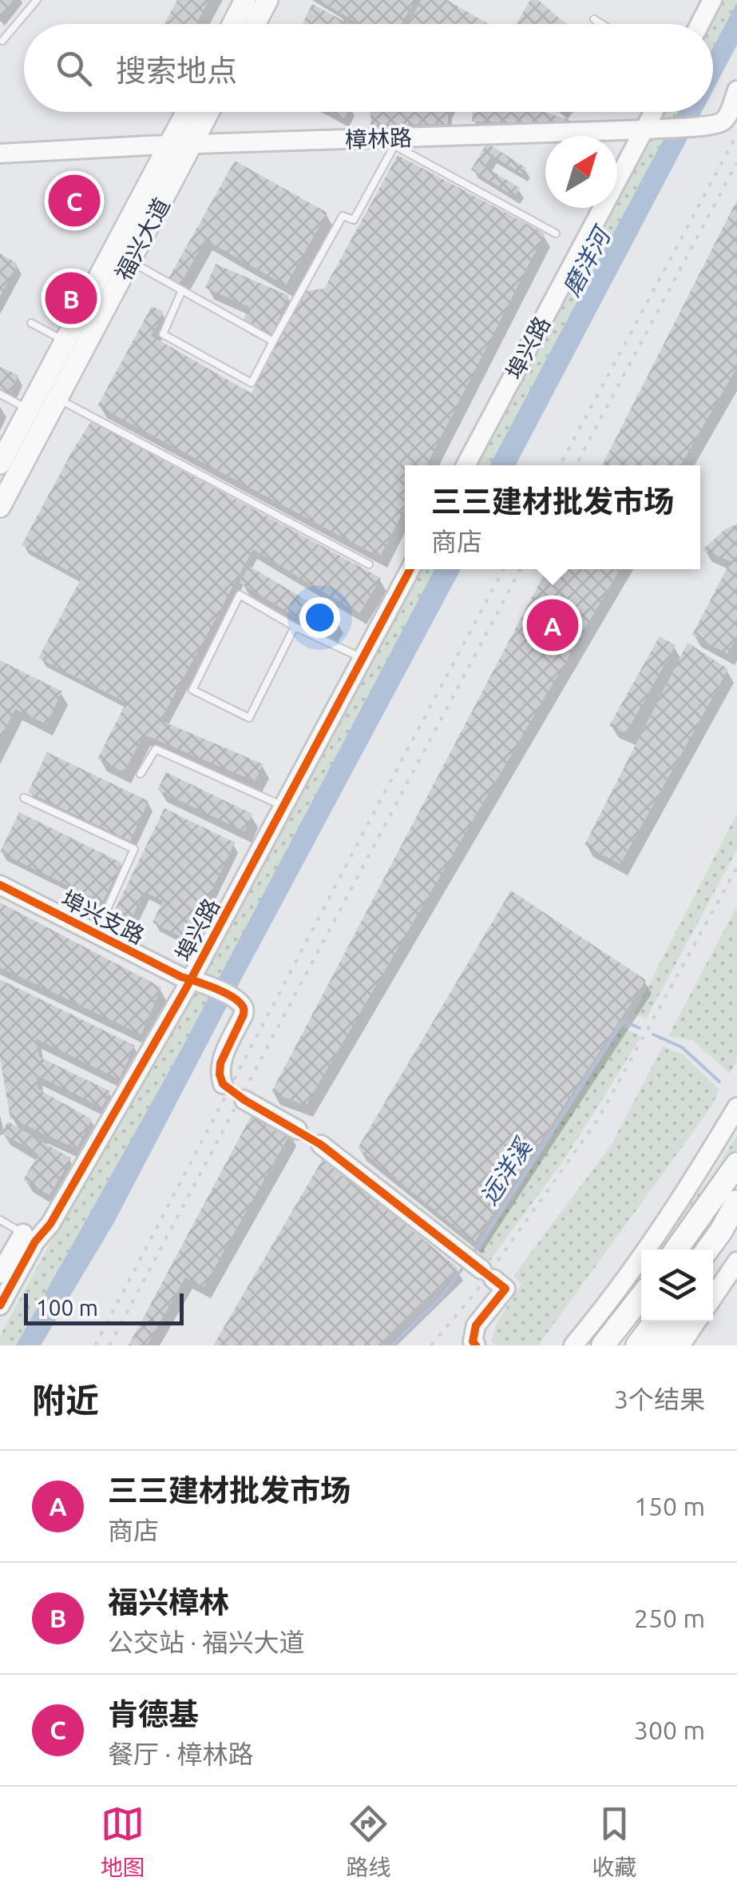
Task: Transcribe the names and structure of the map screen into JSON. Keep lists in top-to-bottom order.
{
  "streets": {
    "main road": ["福兴大道"],
    "street": ["樟林路", "埠兴路", "埠兴支路"]
  },
  "crossings": [
    ["樟林路", "福兴大道"],
    ["樟林路", "埠兴路"],
    ["埠兴路", "埠兴支路"]
  ],
  "water": ["磨洋河", "远洋溪"],
  "scale_bar": "100 m",
  "north": "top right",
  "page": {
    "search": "搜索地点",
    "pins": ["C", "B", "A"],
    "popup": ["三三建材批发市场", "商店"],
    "scale": "100 m",
    "heading": ["附近", "3个结果"],
    "list": [
      {
        "mark": "A",
        "name": "三三建材批发市场",
        "note": "商店",
        "value": "150 m"
      },
      {
        "mark": "B",
        "name": "福兴樟林",
        "note": "公交站 · 福兴大道",
        "value": "250 m"
      },
      {
        "mark": "C",
        "name": "肯德基",
        "note": "餐厅 · 樟林路",
        "value": "300 m"
      }
    ],
    "nav": ["地图", "路线", "收藏"]
  }
}
